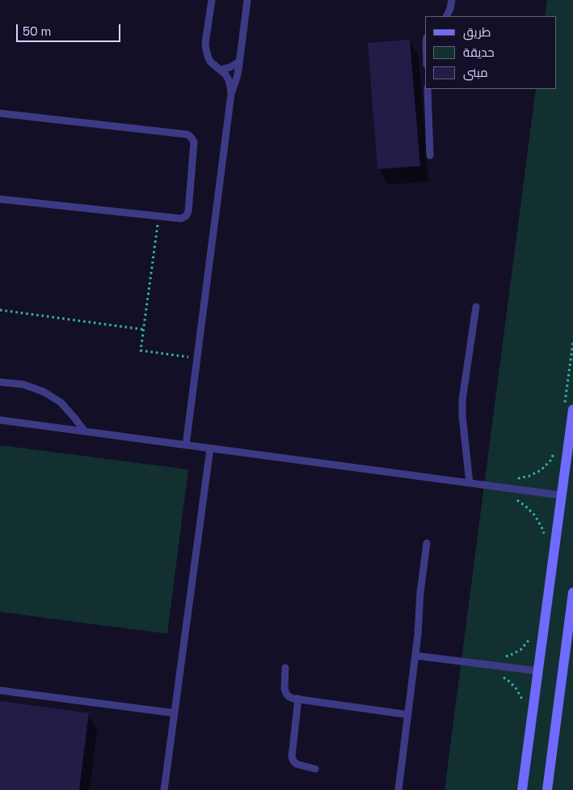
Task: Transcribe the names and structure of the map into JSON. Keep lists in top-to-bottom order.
{
  "legend": ["طريق", "حديقة", "مبنى"],
  "scale_bar": "50 m"
}
